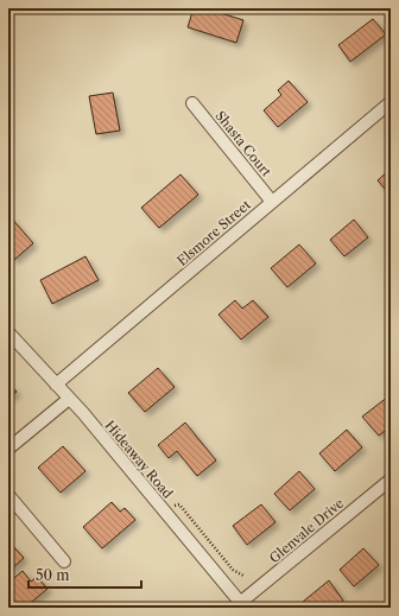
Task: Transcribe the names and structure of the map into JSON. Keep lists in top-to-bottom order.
{
  "streets": {
    "street": [
      "Shasta Court",
      "Elsmore Street",
      "Hideaway Road",
      "Glenvale Drive"
    ]
  },
  "crossings": [
    ["Shasta Court", "Elsmore Street"],
    ["Elsmore Street", "Hideaway Road"],
    ["Hideaway Road", "Glenvale Drive"]
  ],
  "scale_bar": "50 m"
}
